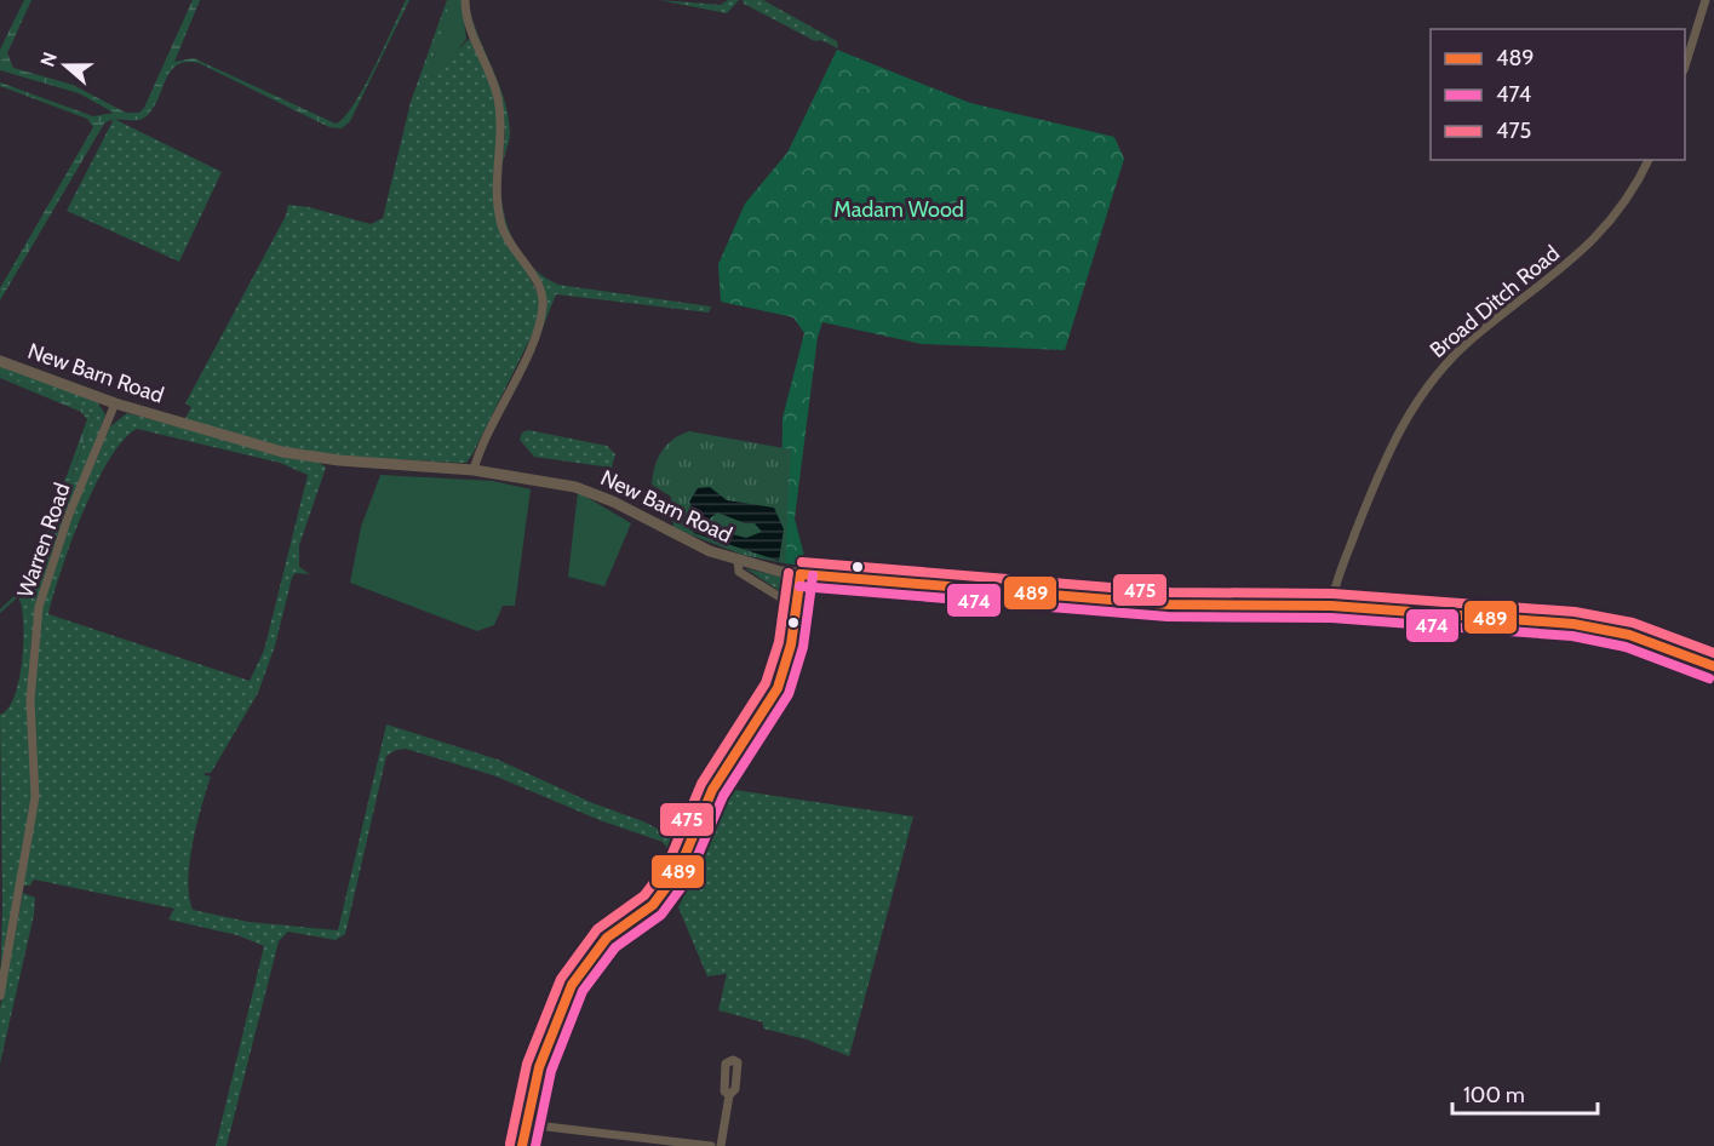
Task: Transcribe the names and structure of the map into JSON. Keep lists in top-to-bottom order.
{
  "streets": {
    "street": ["Broad Ditch Road", "New Barn Road", "Warren Road"]
  },
  "crossings": [
    ["Broad Ditch Road", "New Barn Road"],
    ["New Barn Road", "Warren Road"]
  ],
  "parks": ["Madam Wood"],
  "lines": ["transit line 475", "transit line 489", "transit line 474"],
  "legend": ["489", "474", "475"],
  "scale_bar": "100 m",
  "north": "left"
}
